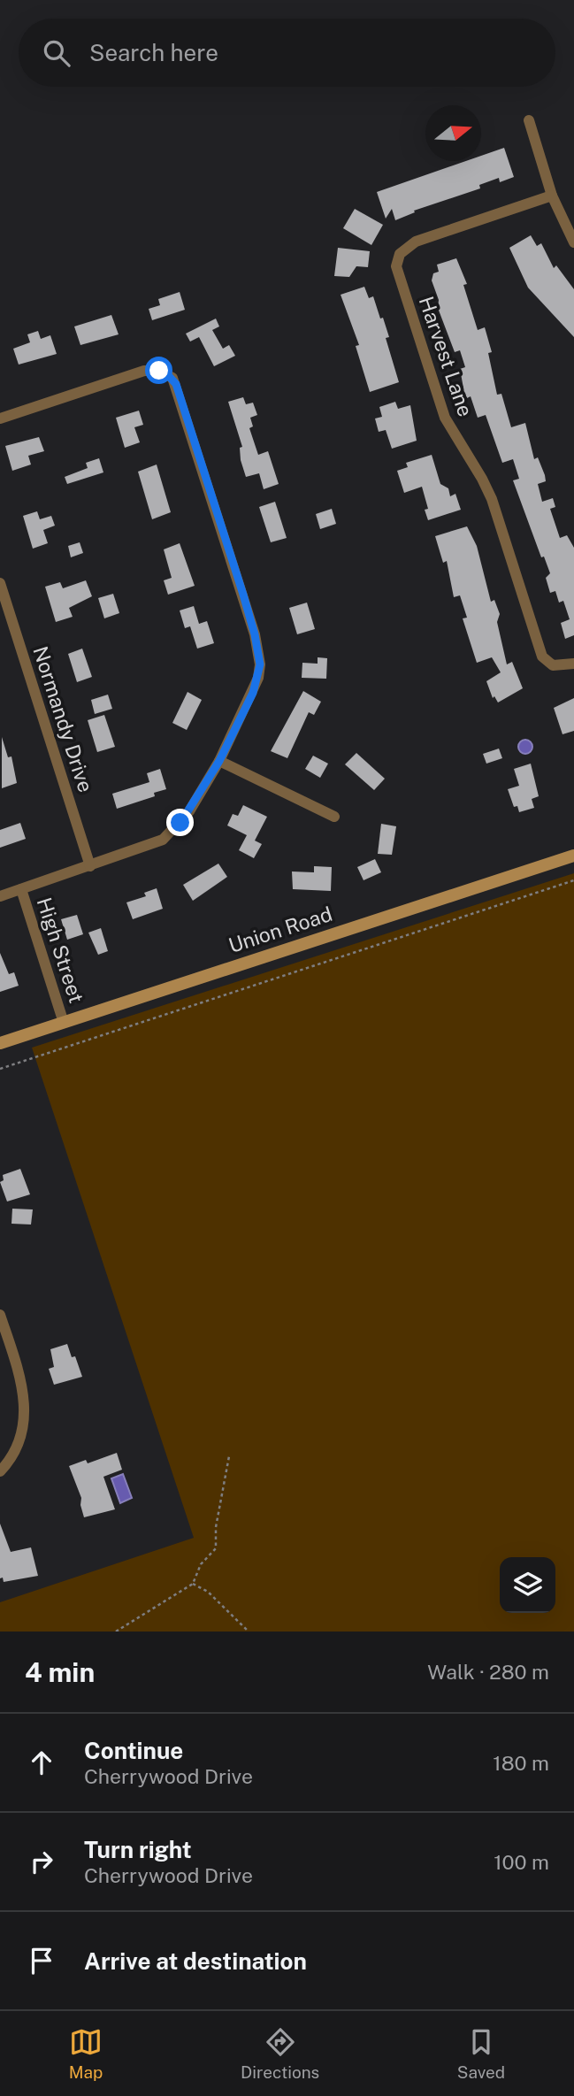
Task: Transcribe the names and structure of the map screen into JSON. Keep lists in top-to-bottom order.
{
  "streets": {
    "main road": ["Union Road"],
    "street": ["Harvest Lane", "Normandy Drive", "High Street"]
  },
  "crossings": [
    ["Union Road", "High Street"]
  ],
  "north": "right",
  "page": {
    "search": "Search here",
    "heading": ["4 min", "Walk · 280 m"],
    "list": [
      ["Continue", "Cherrywood Drive", "180 m"],
      ["Turn right", "Cherrywood Drive", "100 m"],
      "Arrive at destination"
    ],
    "nav": ["Map", "Directions", "Saved"]
  }
}
